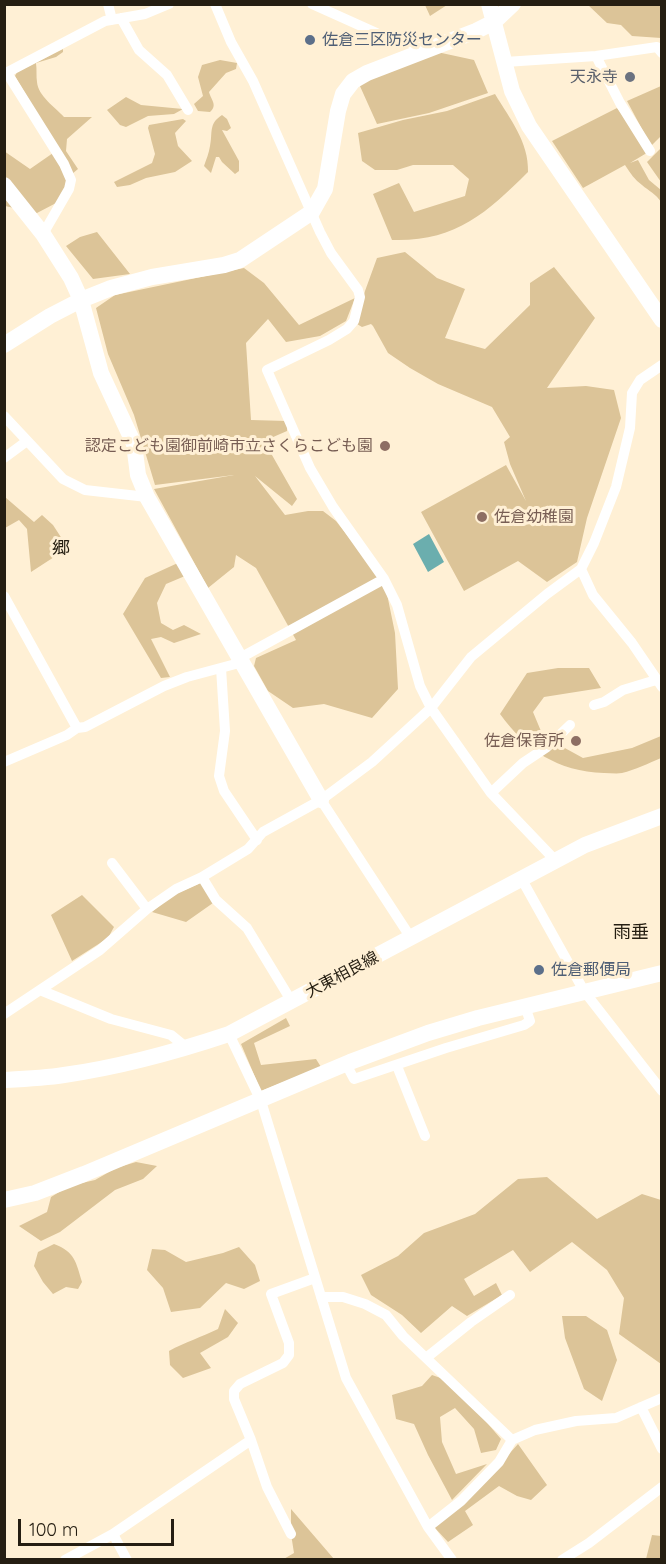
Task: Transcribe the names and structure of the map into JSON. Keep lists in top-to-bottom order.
{
  "streets": {
    "street": ["大東相良線"]
  },
  "districts": ["郷", "雨垂"],
  "places": [
    "佐倉三区防災センター",
    "天永寺",
    "認定こども園御前崎市立さくらこども園",
    "佐倉幼稚園",
    "佐倉保育所",
    "佐倉郵便局"
  ],
  "scale_bar": "100 m"
}
